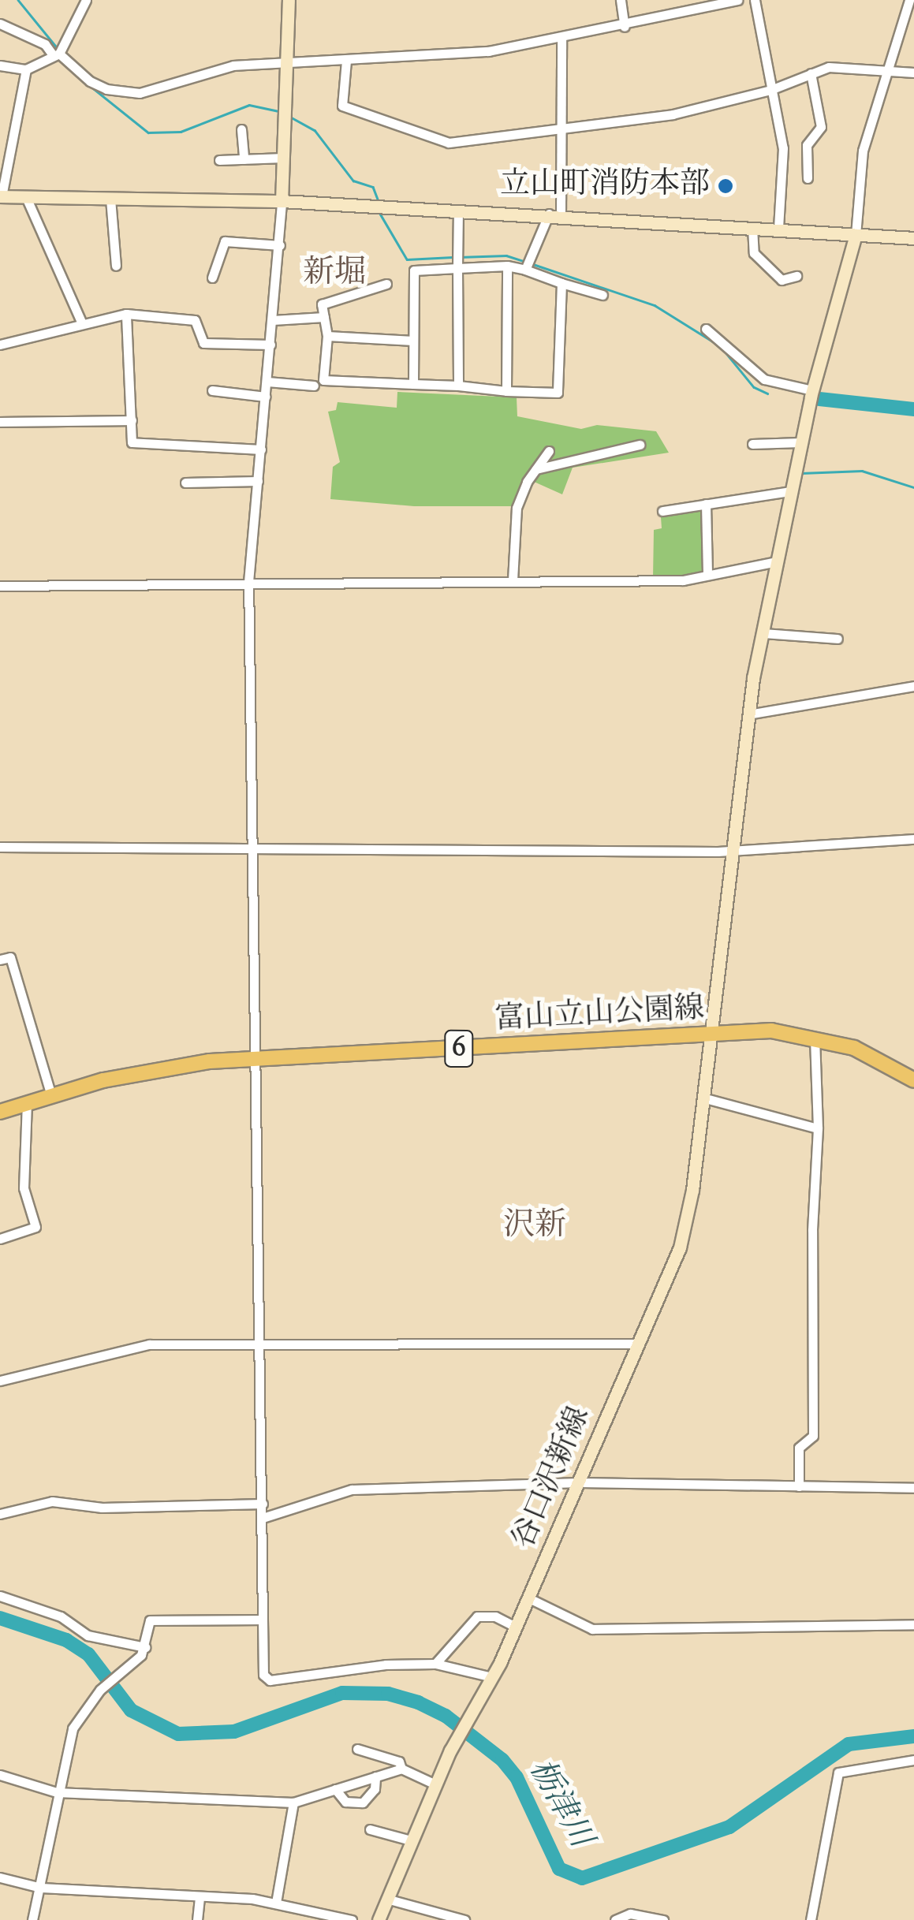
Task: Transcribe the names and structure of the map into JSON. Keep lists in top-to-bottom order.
{
  "streets": {
    "main road": ["富山立山公園線", "6"],
    "street": ["谷口沢新線"]
  },
  "crossings": [
    ["富山立山公園線", "谷口沢新線"]
  ],
  "districts": ["新堀", "沢新"],
  "water": ["栃津川"],
  "places": ["立山町消防本部"]
}
